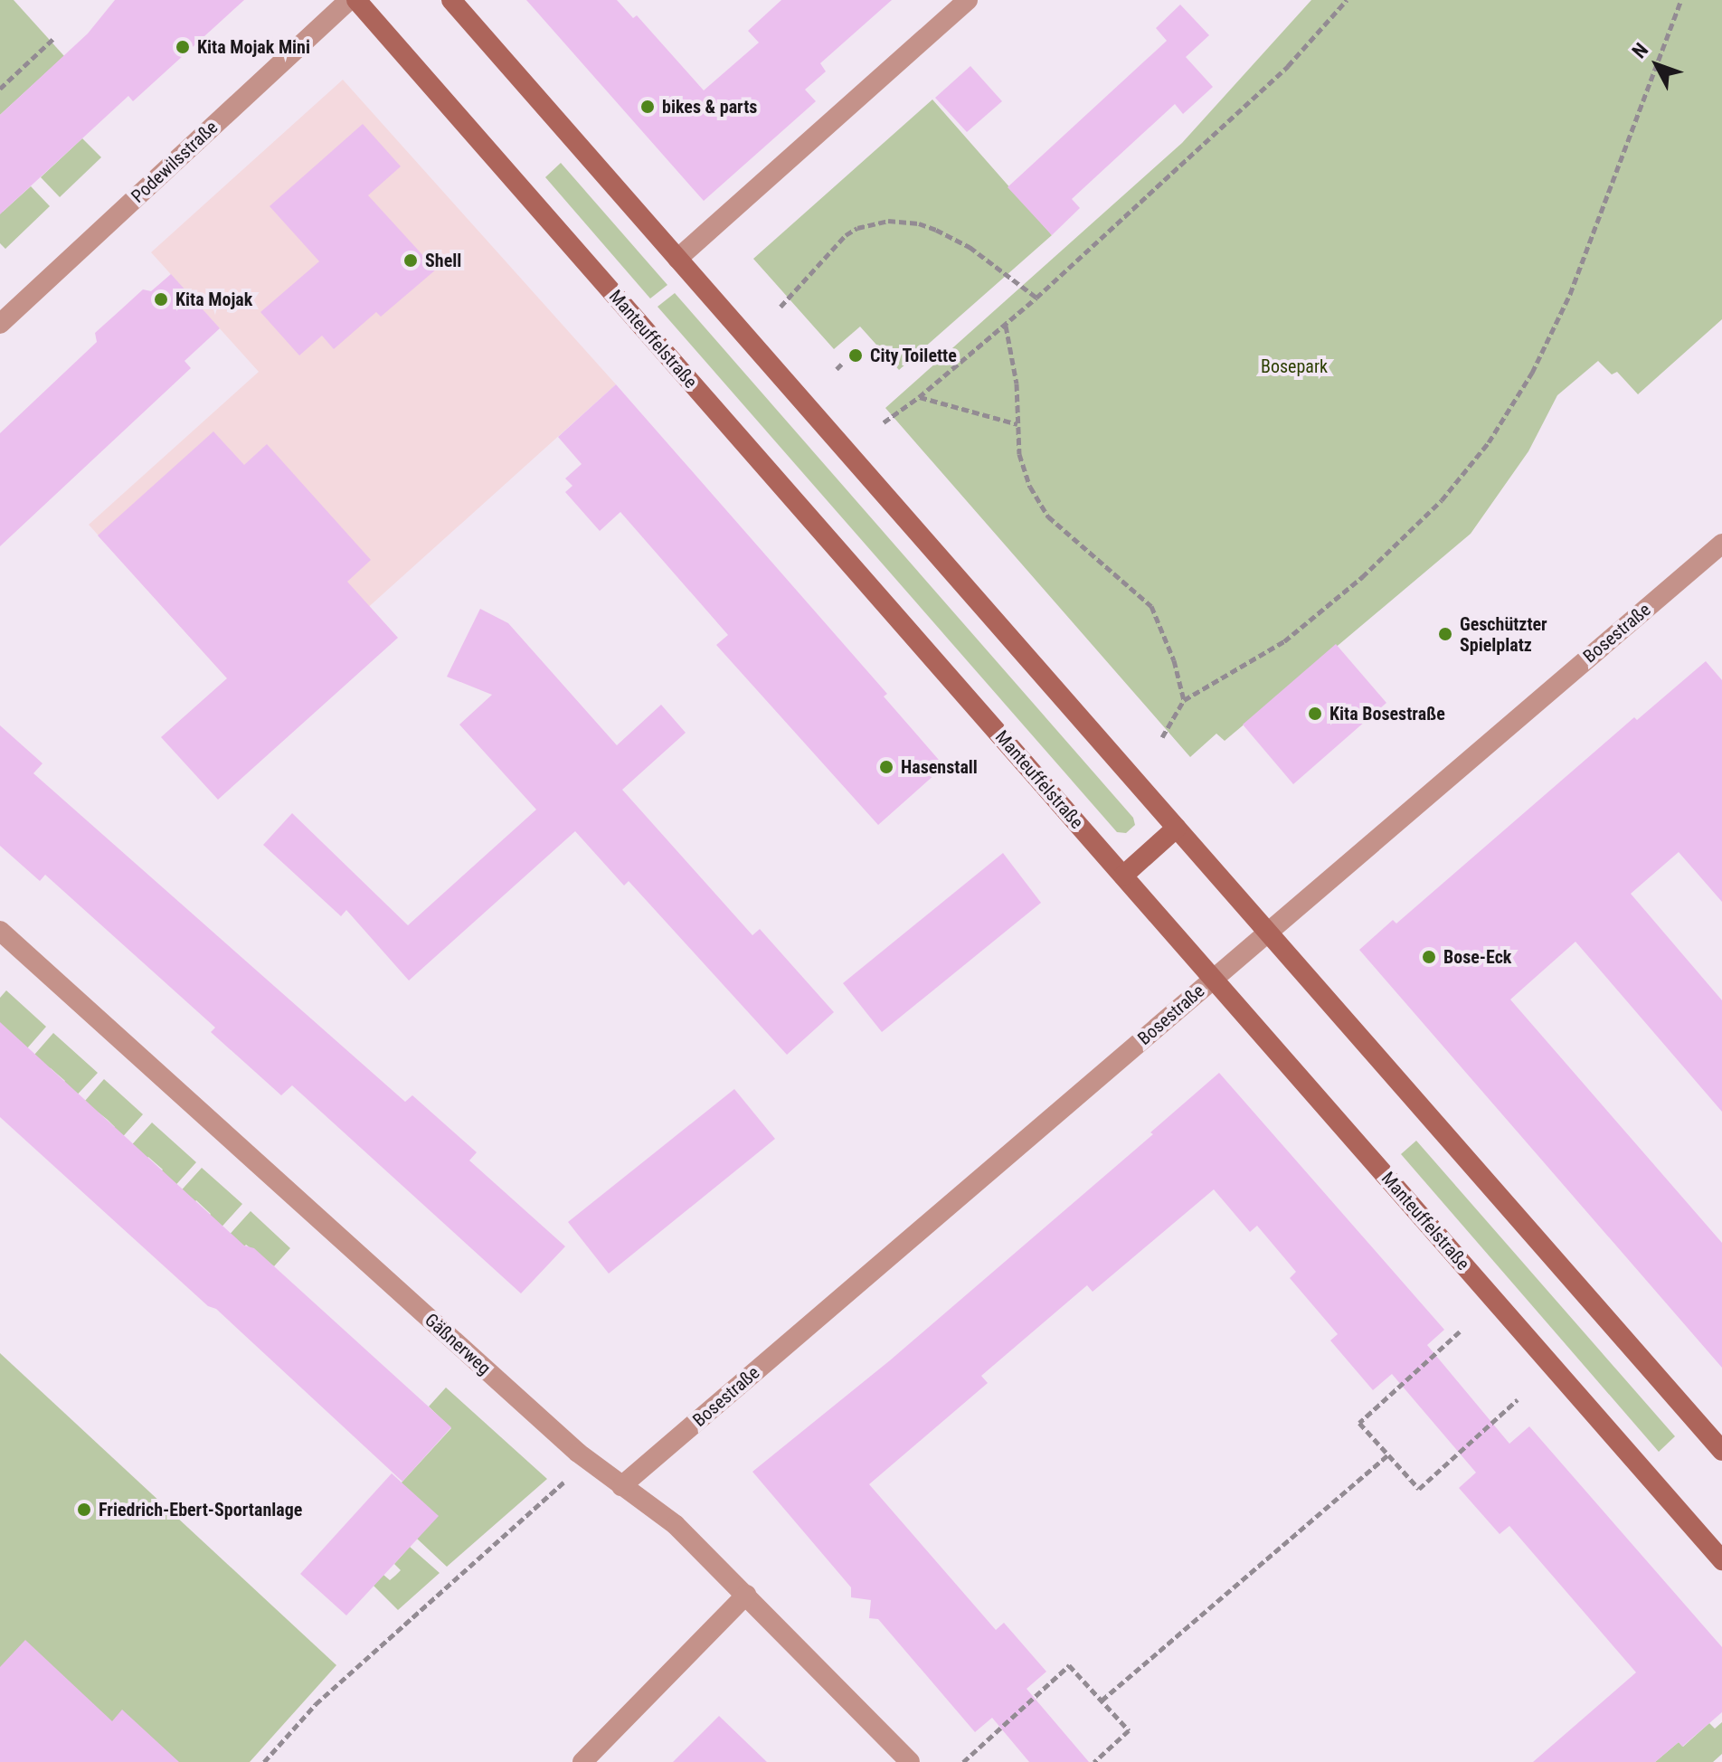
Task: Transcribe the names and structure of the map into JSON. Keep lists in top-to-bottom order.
{
  "streets": {
    "main road": ["Manteuffelstraße"],
    "street": ["Podewilsstraße", "Bosestraße", "Gäßnerweg"]
  },
  "crossings": [
    ["Manteuffelstraße", "Bosestraße"],
    ["Bosestraße", "Gäßnerweg"]
  ],
  "parks": ["Bosepark"],
  "places": [
    "Kita Mojak Mini",
    "bikes & parts",
    "Shell",
    "Kita Mojak",
    "City Toilette",
    "Geschützter Spielplatz",
    "Kita Bosestraße",
    "Hasenstall",
    "Bose-Eck",
    "Friedrich-Ebert-Sportanlage"
  ],
  "north": "top left"
}
